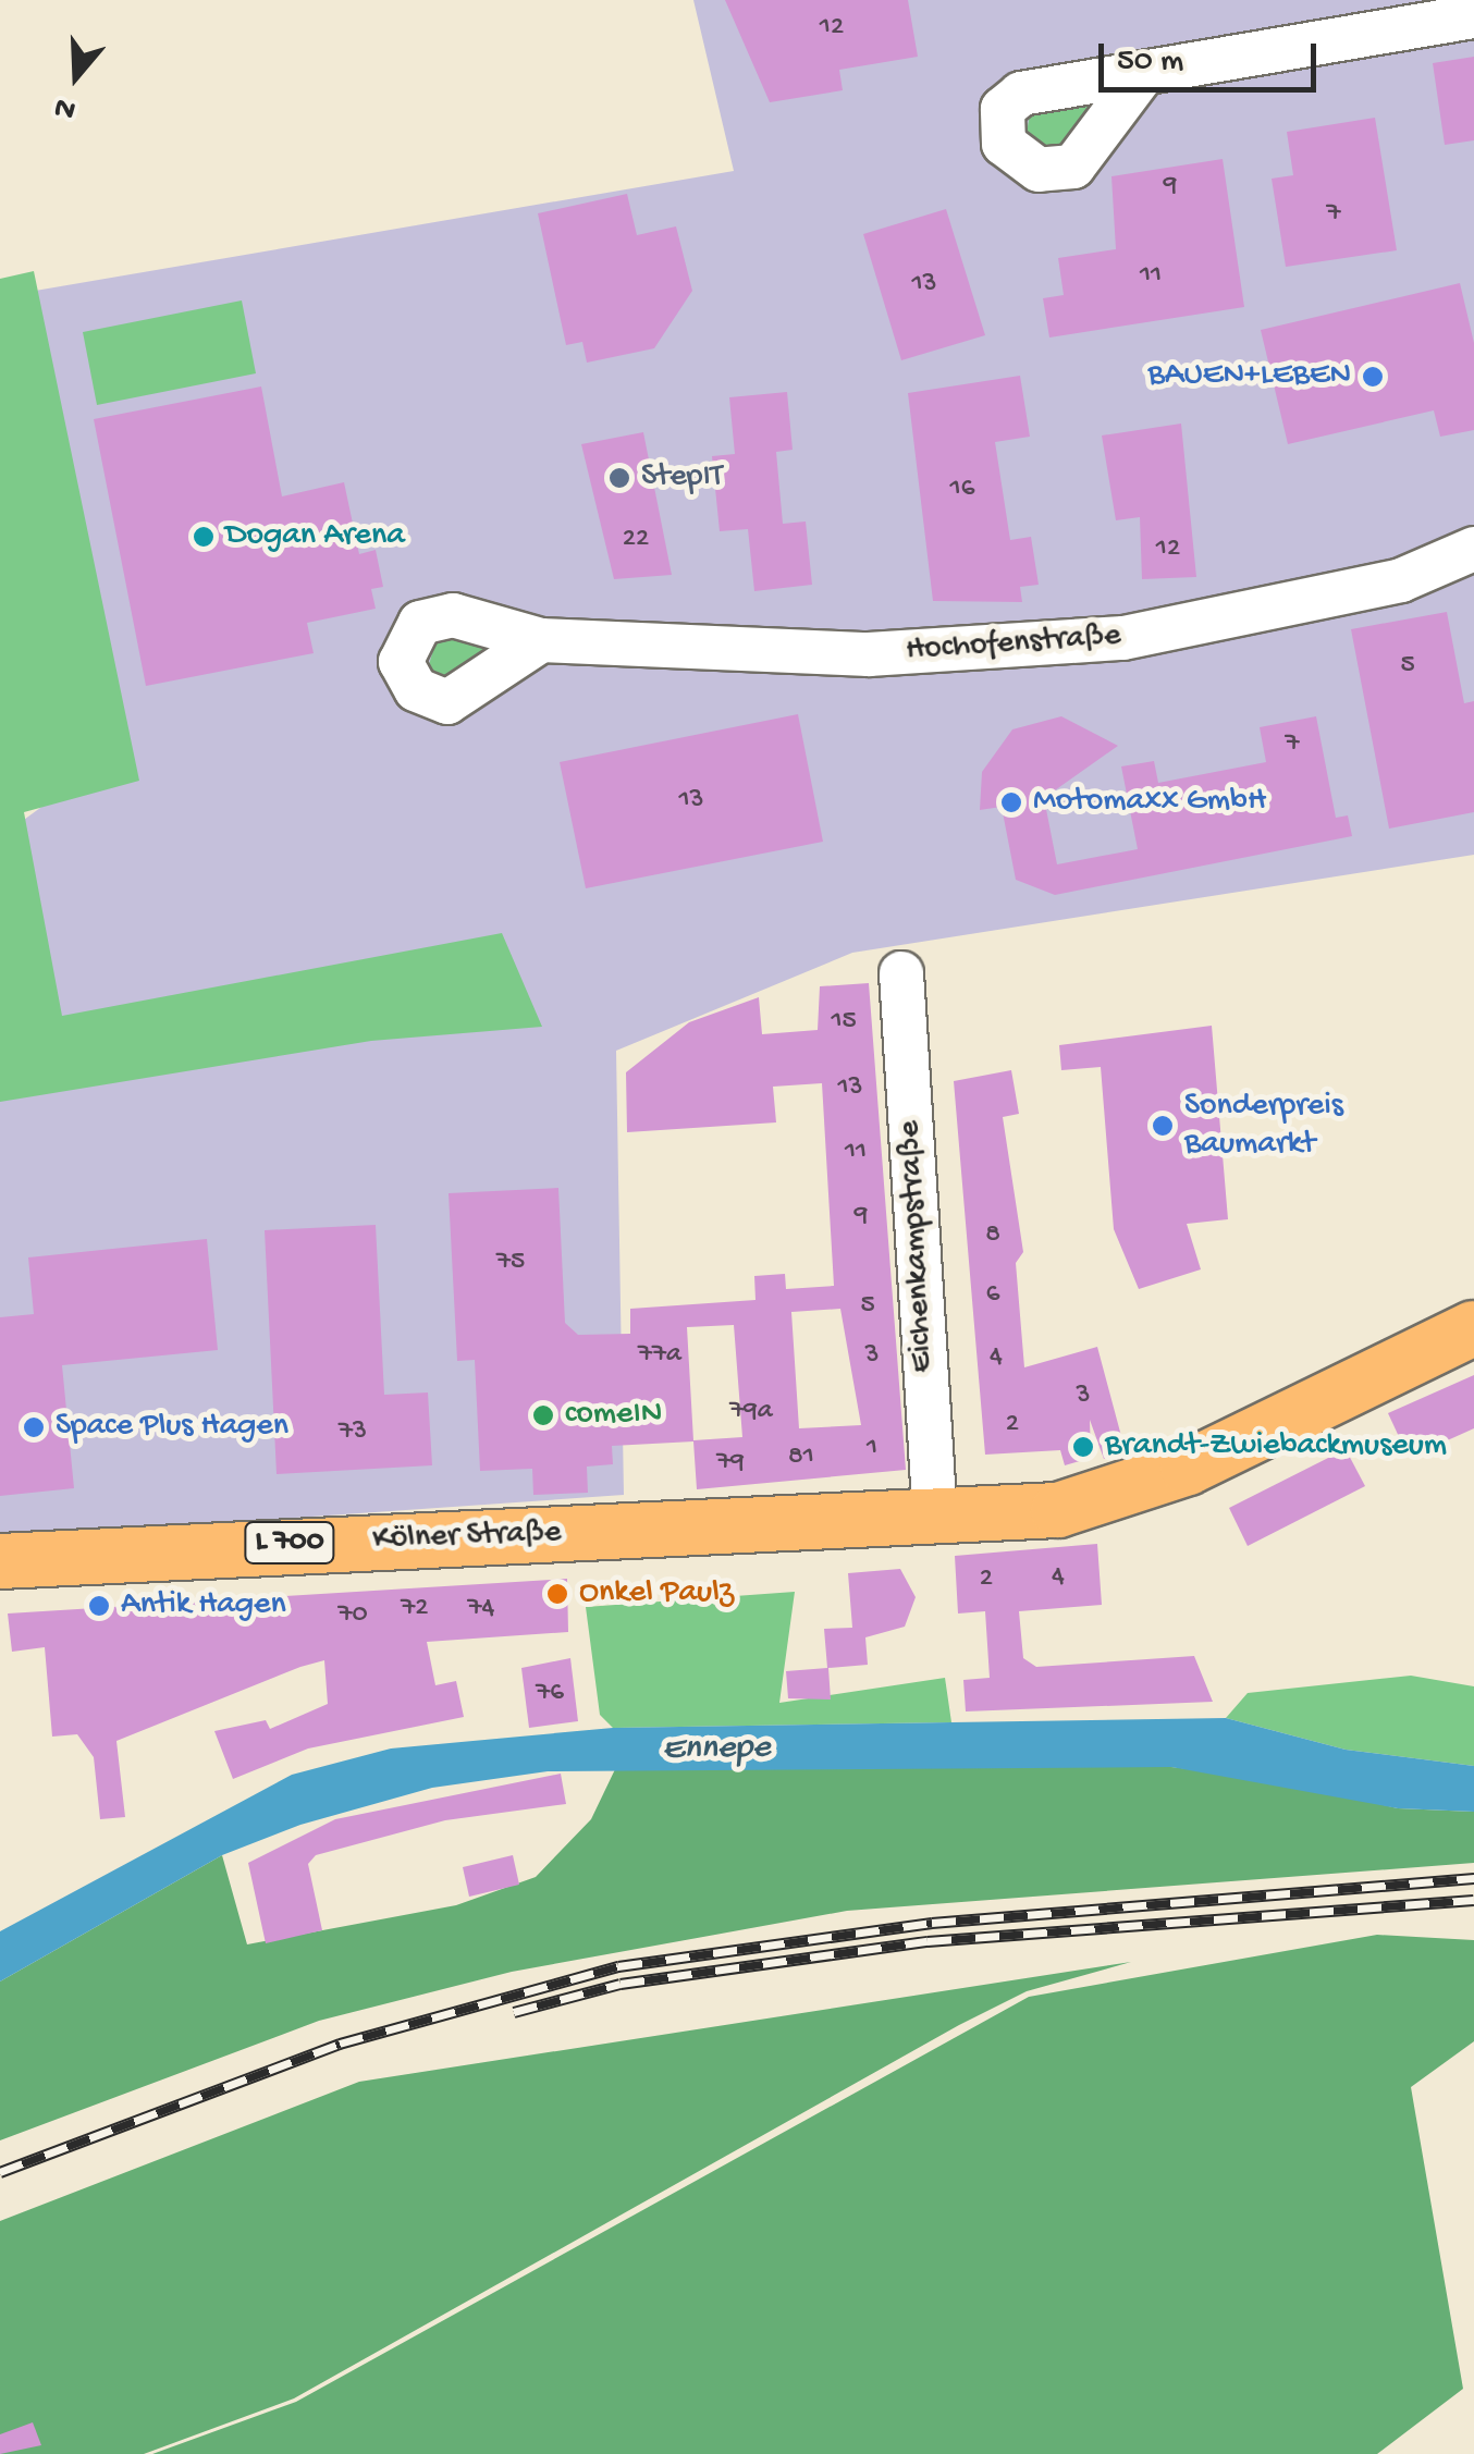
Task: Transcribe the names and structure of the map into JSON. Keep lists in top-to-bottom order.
{
  "streets": {
    "main road": ["Kölner Straße", "L 700"],
    "street": ["Hochofenstraße", "Eichenkampstraße"]
  },
  "crossings": [
    ["Eichenkampstraße", "Kölner Straße"],
    ["Eichenkampstraße", "L 700"],
    ["Kölner Straße", "L 700"]
  ],
  "water": ["Ennepe"],
  "places": [
    "BAUEN+LEBEN",
    "StepIT",
    "Dogan Arena",
    "Motomaxx GmbH",
    "Sonderpreis Baumarkt",
    "comeIN",
    "Space Plus Hagen",
    "Brandt-Zwiebackmuseum",
    "Onkel Paulz",
    "Antik Hagen"
  ],
  "house_numbers": [
    "12",
    "9",
    "7",
    "11",
    "13",
    "16",
    "22",
    "12",
    "5",
    "7",
    "13",
    "15",
    "13",
    "11",
    "9",
    "8",
    "75",
    "6",
    "5",
    "77a",
    "3",
    "4",
    "3",
    "79a",
    "2",
    "73",
    "1",
    "81",
    "79",
    "4",
    "2",
    "72",
    "74",
    "70",
    "76"
  ],
  "scale_bar": "50 m",
  "north": "bottom"
}
